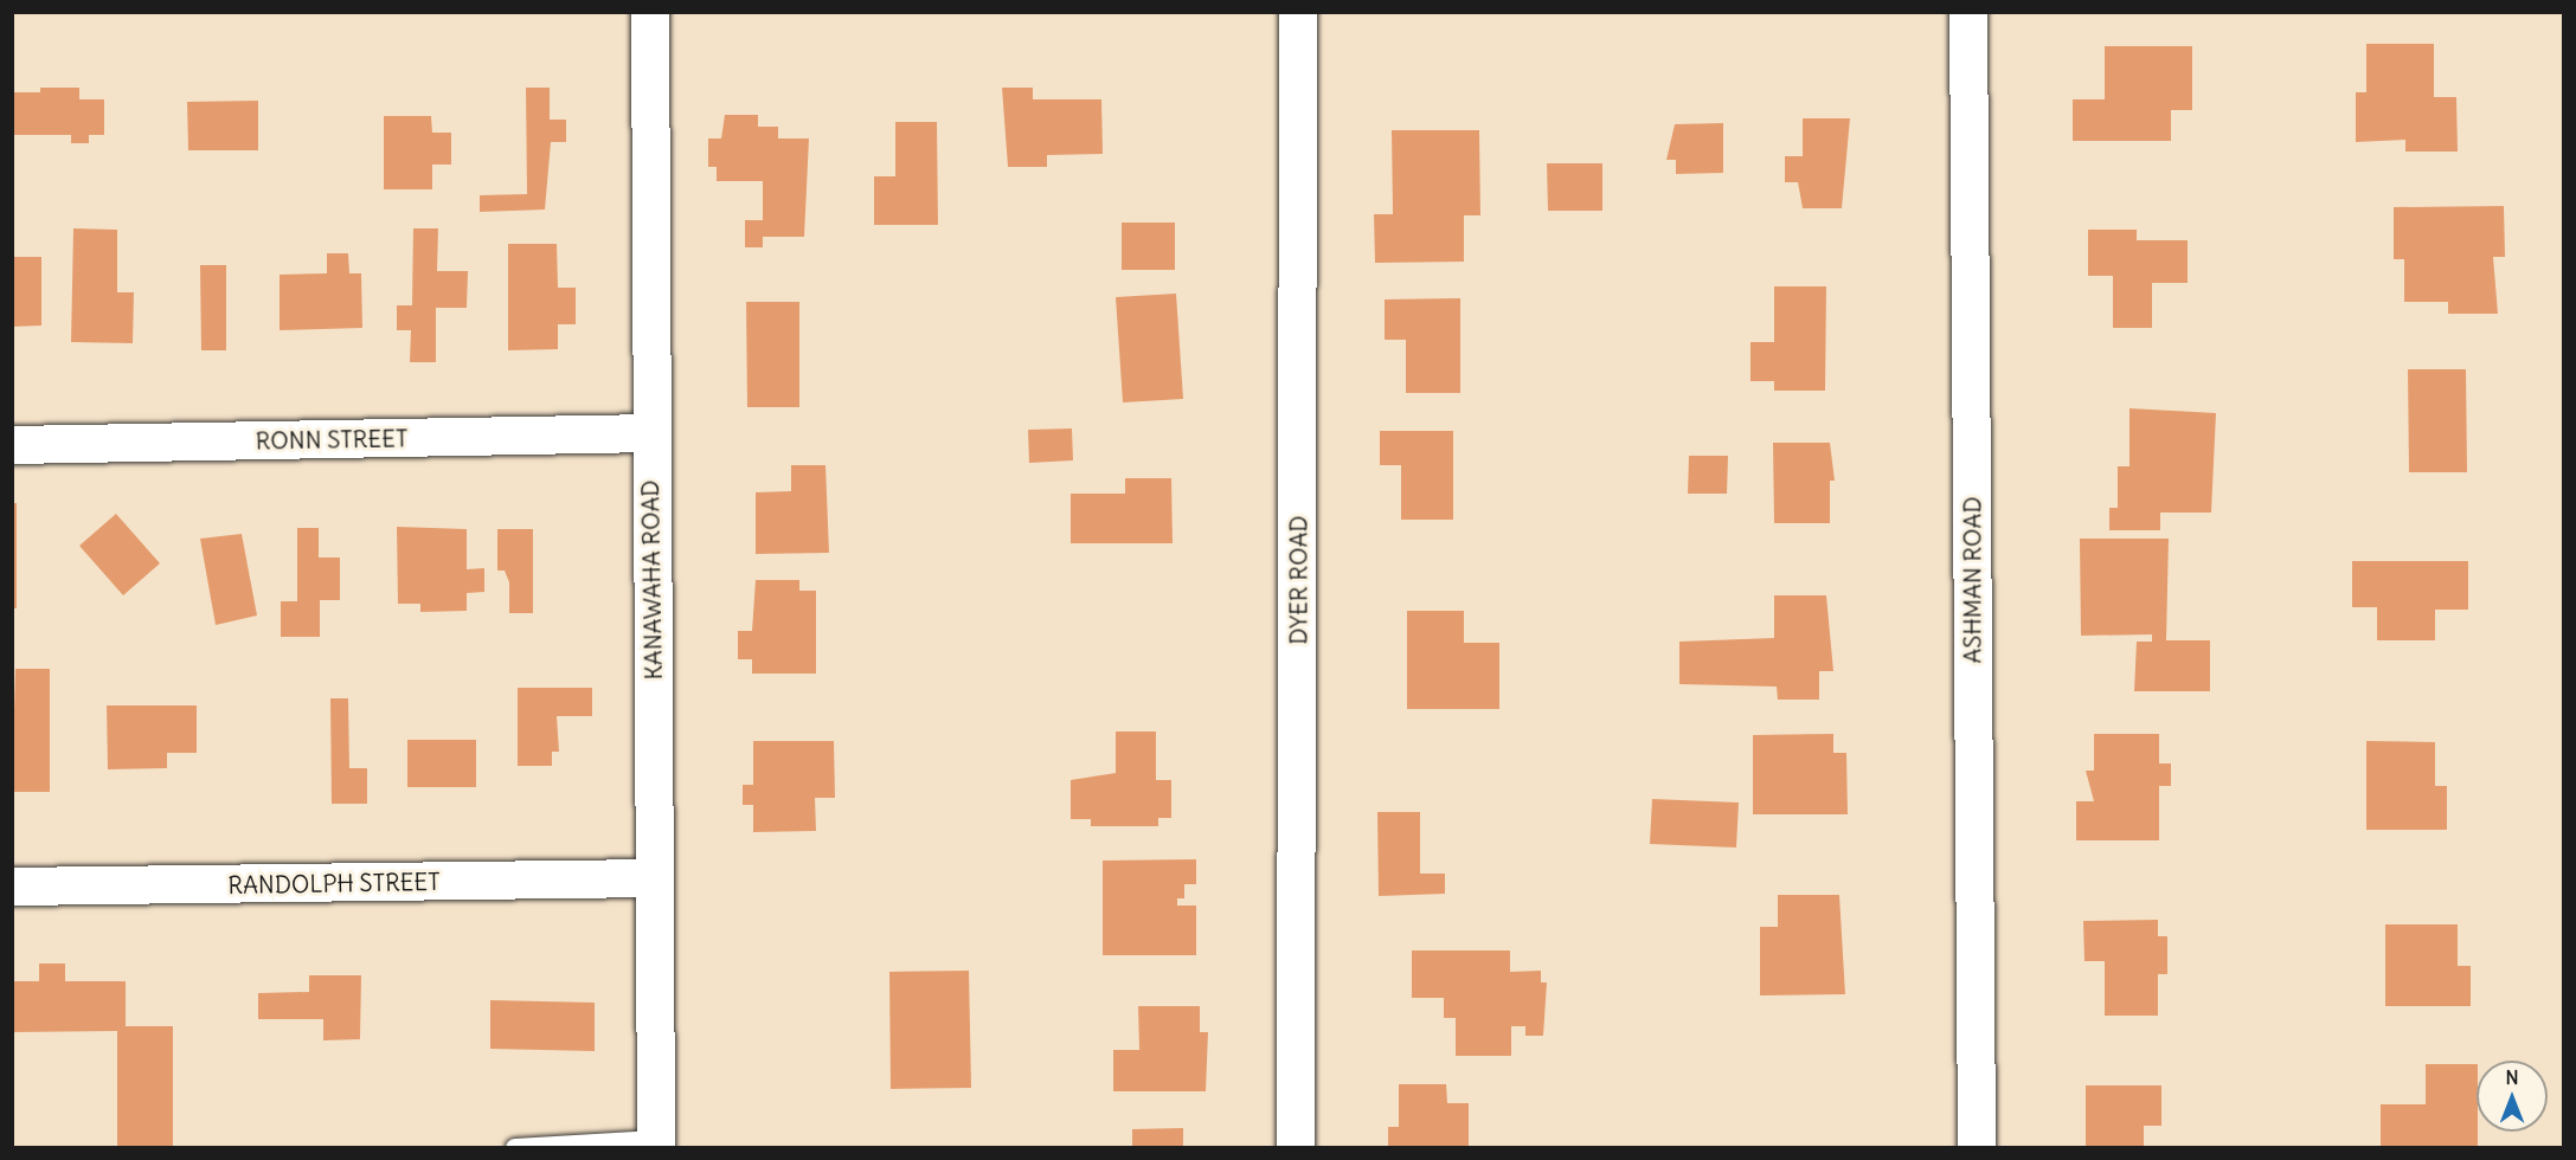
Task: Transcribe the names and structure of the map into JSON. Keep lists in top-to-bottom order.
{
  "streets": {
    "street": [
      "RONN STREET",
      "KANAWAHA ROAD",
      "DYER ROAD",
      "ASHMAN ROAD",
      "RANDOLPH STREET"
    ]
  },
  "crossings": [
    ["RONN STREET", "KANAWAHA ROAD"],
    ["KANAWAHA ROAD", "RANDOLPH STREET"]
  ],
  "north": "top"
}
